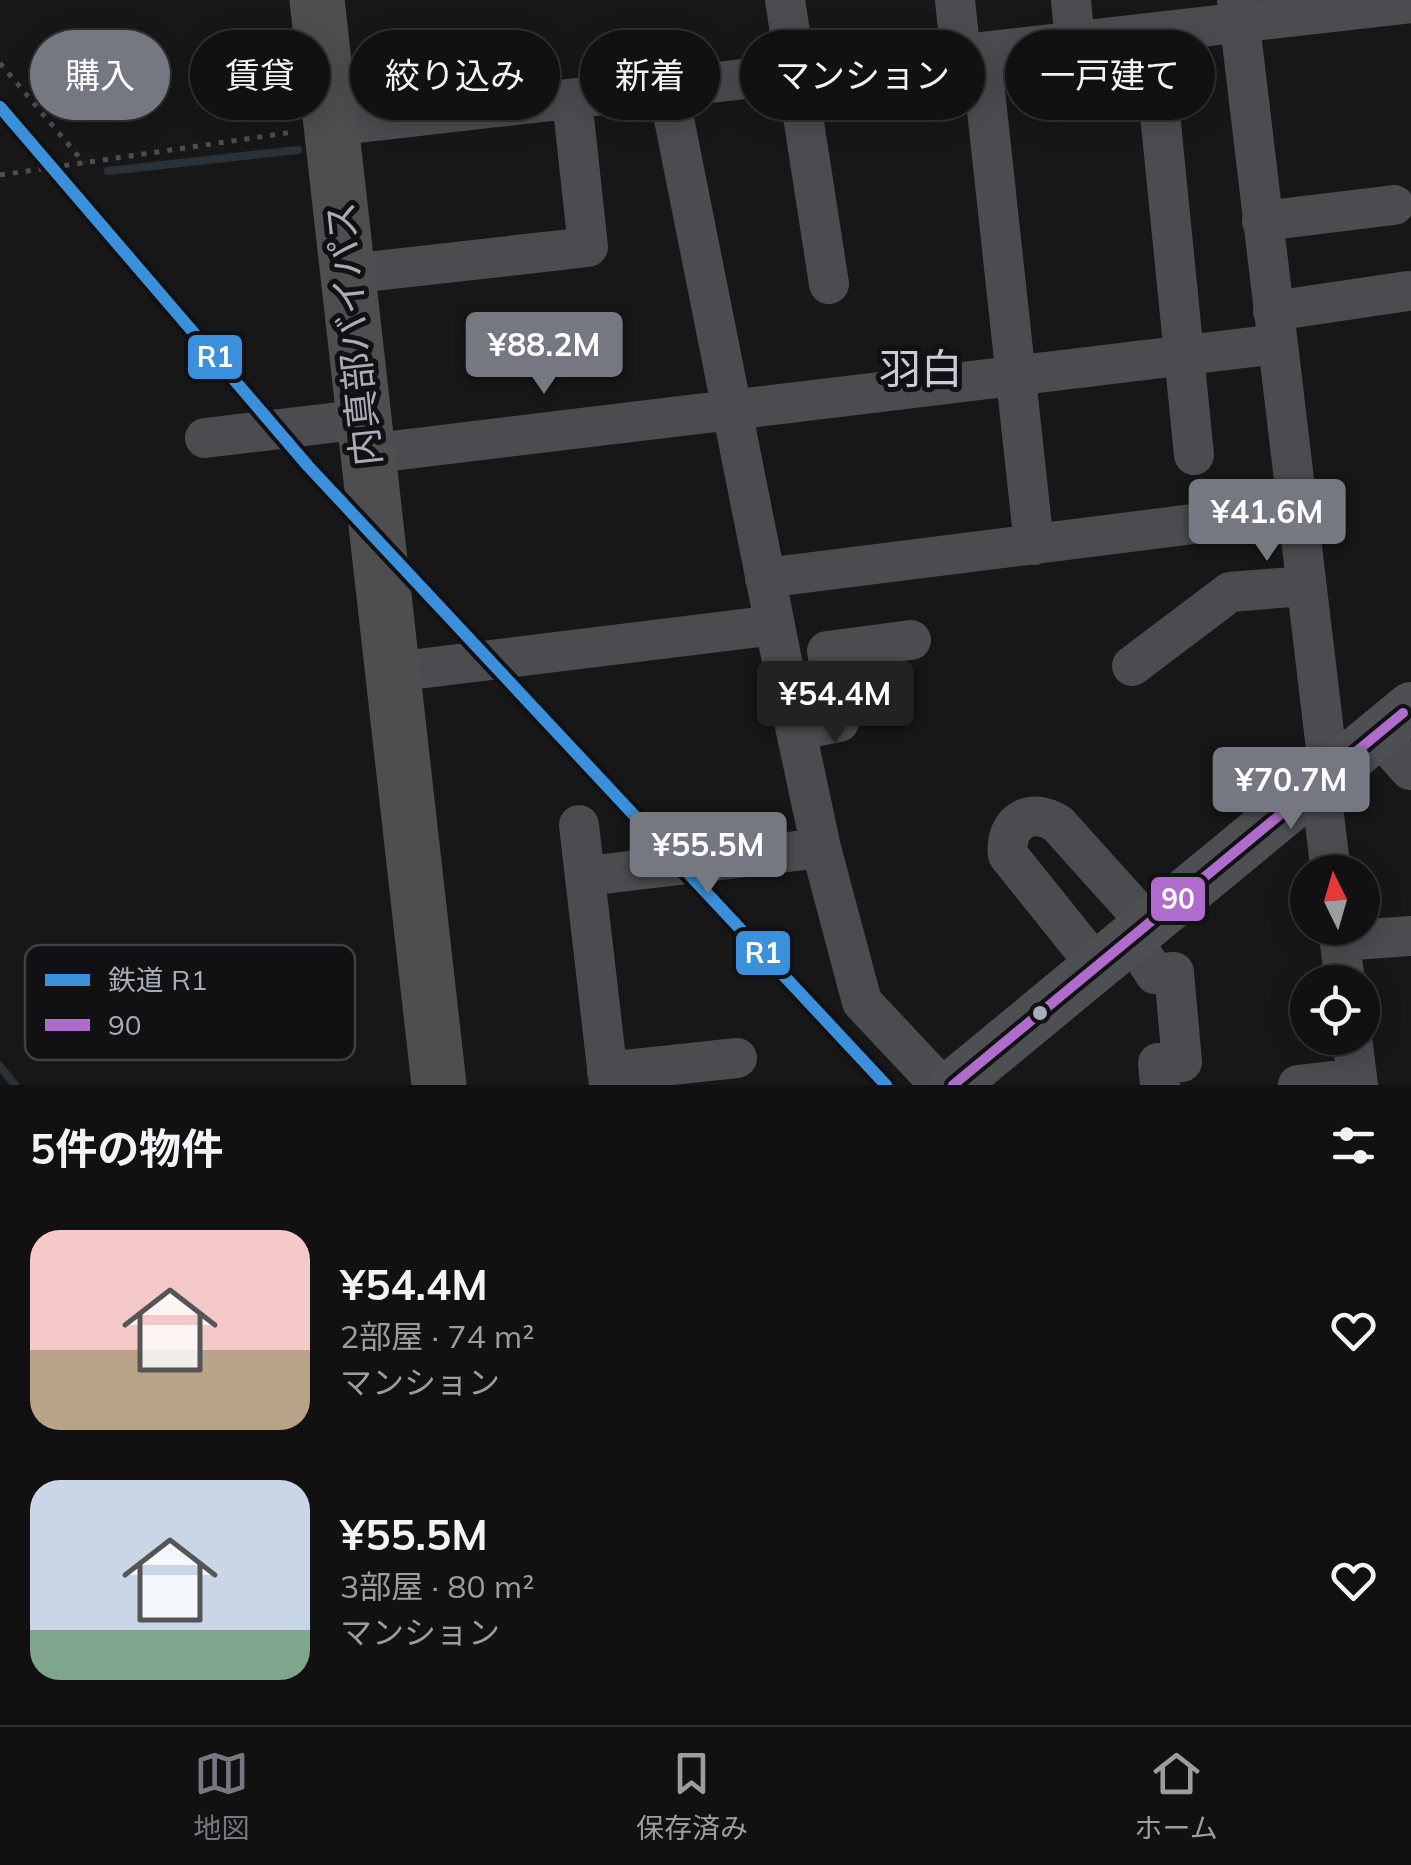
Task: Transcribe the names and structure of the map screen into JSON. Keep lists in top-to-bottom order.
{
  "streets": {
    "highway": ["内真部バイパス"]
  },
  "districts": ["羽白"],
  "lines": ["rail line R1", "transit line 90"],
  "legend": ["鉄道 R1", "90"],
  "north": "top",
  "page": {
    "chip": [
      "購入",
      "賃貸",
      "絞り込み",
      "新着",
      "マンション",
      "一戸建て"
    ],
    "price": [
      "¥88.2M",
      "¥41.6M",
      "¥54.4M",
      "¥70.7M",
      "¥55.5M"
    ],
    "heading": "5件の物件",
    "list": [
      {
        "name": "¥54.4M",
        "note": "2部屋 · 74 m² · マンション"
      },
      {
        "name": "¥55.5M",
        "note": "3部屋 · 80 m² · マンション"
      }
    ],
    "tabs": ["地図", "保存済み", "ホーム"]
  }
}
